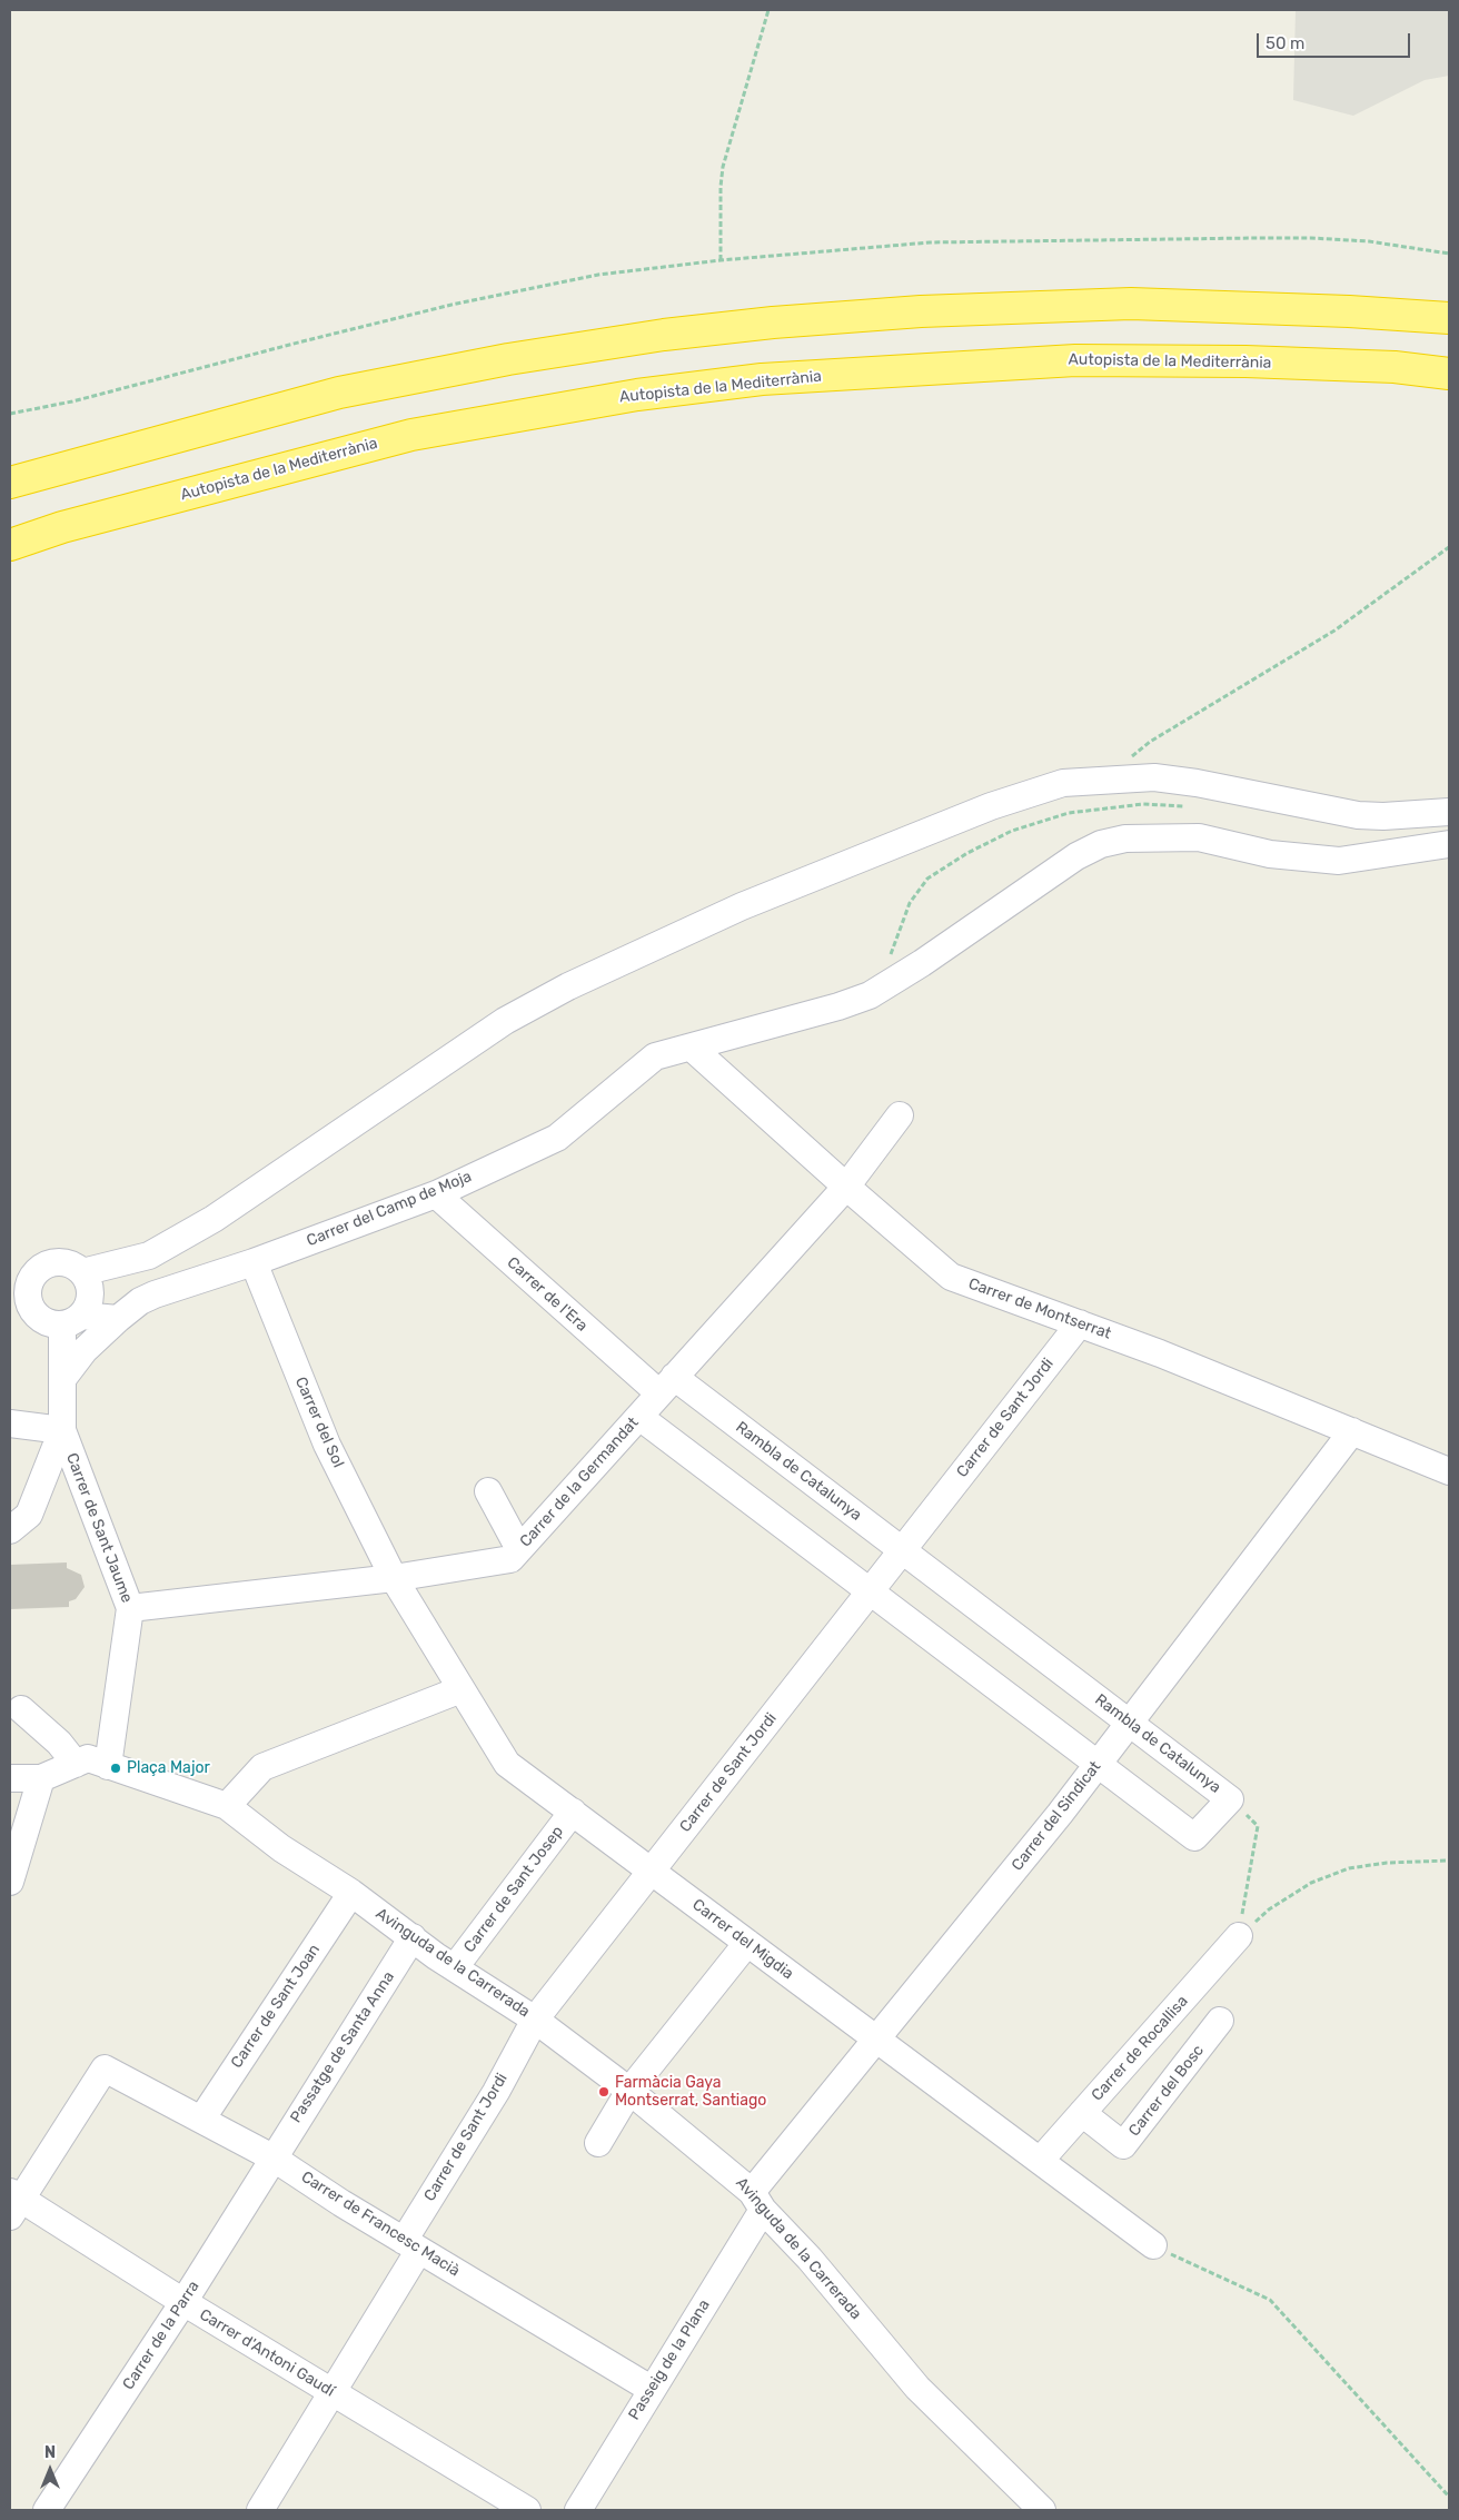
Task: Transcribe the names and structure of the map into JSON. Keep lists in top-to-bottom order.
{
  "streets": {
    "highway": ["Autopista de la Mediterrània"],
    "street": [
      "Carrer del Camp de Moja",
      "Carrer de l'Era",
      "Carrer de Montserrat",
      "Carrer de Sant Jordi",
      "Carrer del Sol",
      "Rambla de Catalunya",
      "Carrer de la Germandat",
      "Carrer de Sant Jaume",
      "Carrer del Sindicat",
      "Carrer de Sant Josep",
      "Carrer del Migdia",
      "Avinguda de la Carrerada",
      "Carrer de Sant Joan",
      "Passatge de Santa Anna",
      "Carrer de Rocallisa",
      "Carrer del Bosc",
      "Carrer de Francesc Macià",
      "Carrer de la Parra",
      "Carrer d'Antoni Gaudí",
      "Passeig de la Plana"
    ]
  },
  "crossings": [
    ["Carrer del Camp de Moja", "Carrer de l'Era"],
    ["Carrer del Camp de Moja", "Carrer de Montserrat"],
    ["Carrer del Camp de Moja", "Carrer del Sol"],
    ["Carrer del Camp de Moja", "Carrer de Sant Jaume"],
    ["Carrer de l'Era", "Rambla de Catalunya"],
    ["Carrer de l'Era", "Carrer de la Germandat"],
    ["Carrer de Montserrat", "Carrer de Sant Jordi"],
    ["Carrer de Montserrat", "Carrer de la Germandat"],
    ["Carrer de Montserrat", "Carrer del Sindicat"],
    ["Carrer de Sant Jordi", "Rambla de Catalunya"],
    ["Carrer de Sant Jordi", "Carrer del Migdia"],
    ["Carrer de Sant Jordi", "Avinguda de la Carrerada"],
    ["Carrer de Sant Jordi", "Carrer de Francesc Macià"],
    ["Carrer de Sant Jordi", "Carrer d'Antoni Gaudí"],
    ["Carrer del Sol", "Carrer de la Germandat"],
    ["Carrer del Sol", "Carrer del Migdia"],
    ["Rambla de Catalunya", "Carrer de la Germandat"],
    ["Rambla de Catalunya", "Carrer del Sindicat"],
    ["Carrer de la Germandat", "Carrer de Sant Jaume"],
    ["Carrer de la Germandat", "Carrer del Migdia"],
    ["Carrer del Sindicat", "Carrer del Migdia"],
    ["Carrer del Sindicat", "Avinguda de la Carrerada"],
    ["Carrer del Sindicat", "Passeig de la Plana"],
    ["Carrer de Sant Josep", "Carrer del Migdia"],
    ["Carrer de Sant Josep", "Avinguda de la Carrerada"],
    ["Carrer del Migdia", "Carrer de Rocallisa"],
    ["Avinguda de la Carrerada", "Carrer de Sant Joan"],
    ["Avinguda de la Carrerada", "Passatge de Santa Anna"],
    ["Avinguda de la Carrerada", "Passeig de la Plana"],
    ["Carrer de Sant Joan", "Carrer de Francesc Macià"],
    ["Passatge de Santa Anna", "Carrer de Francesc Macià"],
    ["Passatge de Santa Anna", "Carrer de la Parra"],
    ["Carrer de Rocallisa", "Carrer del Bosc"],
    ["Carrer de Francesc Macià", "Carrer de la Parra"],
    ["Carrer de Francesc Macià", "Carrer d'Antoni Gaudí"],
    ["Carrer de Francesc Macià", "Passeig de la Plana"],
    ["Carrer de la Parra", "Carrer d'Antoni Gaudí"]
  ],
  "places": ["Plaça Major", "Farmàcia Gaya Montserrat, Santiago"],
  "scale_bar": "50 m",
  "north": "top"
}
